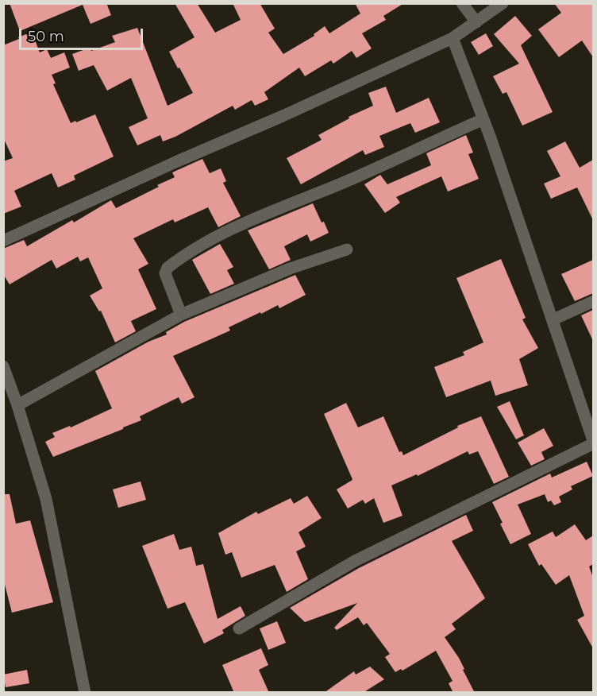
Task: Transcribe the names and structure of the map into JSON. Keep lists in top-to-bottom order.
{
  "scale_bar": "50 m"
}
